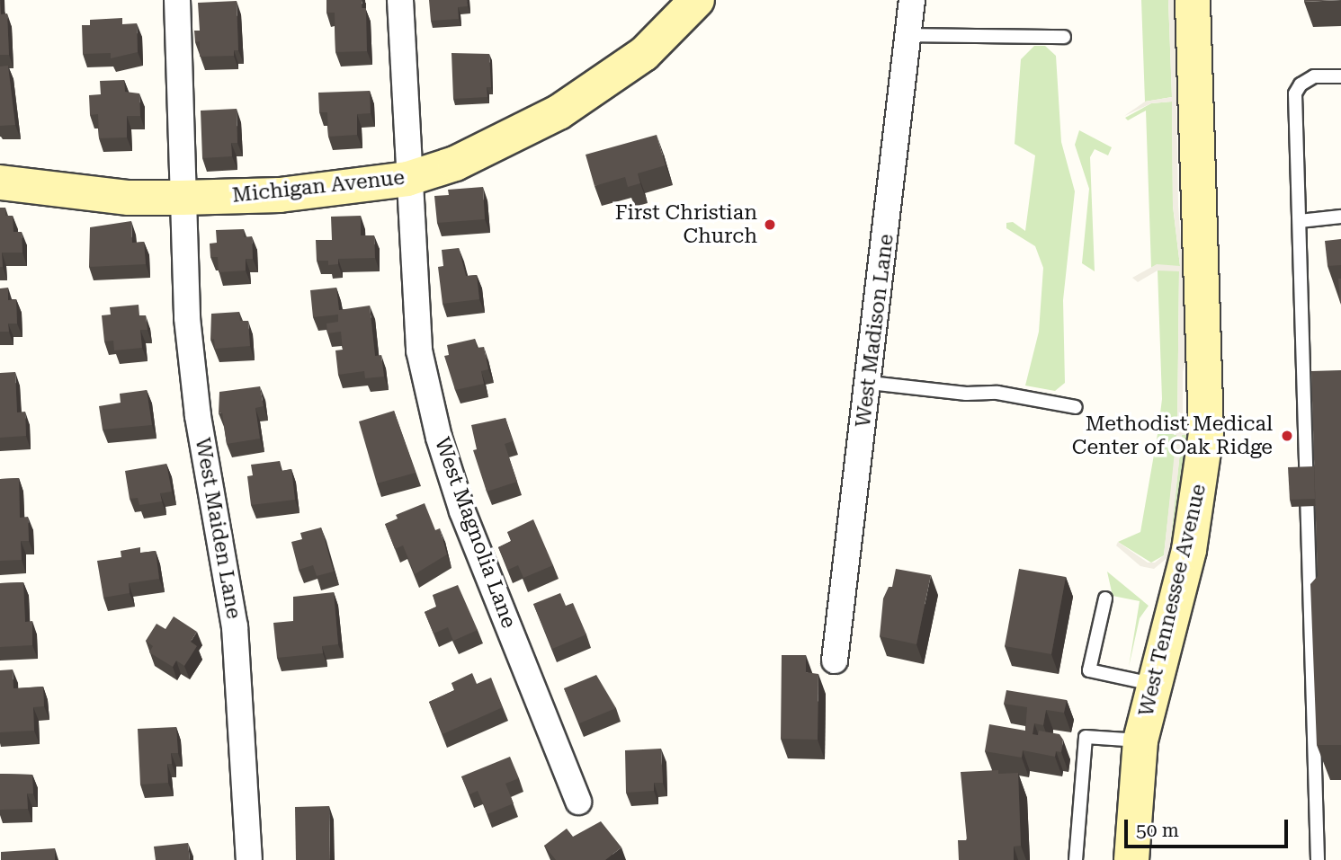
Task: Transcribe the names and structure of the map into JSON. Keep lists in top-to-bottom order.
{
  "streets": {
    "street": [
      "Michigan Avenue",
      "West Madison Lane",
      "West Maiden Lane",
      "West Magnolia Lane",
      "West Tennessee Avenue"
    ]
  },
  "crossings": [
    ["Michigan Avenue", "West Maiden Lane"],
    ["Michigan Avenue", "West Magnolia Lane"]
  ],
  "places": ["First Christian Church", "Methodist Medical Center of Oak Ridge"],
  "scale_bar": "50 m"
}
